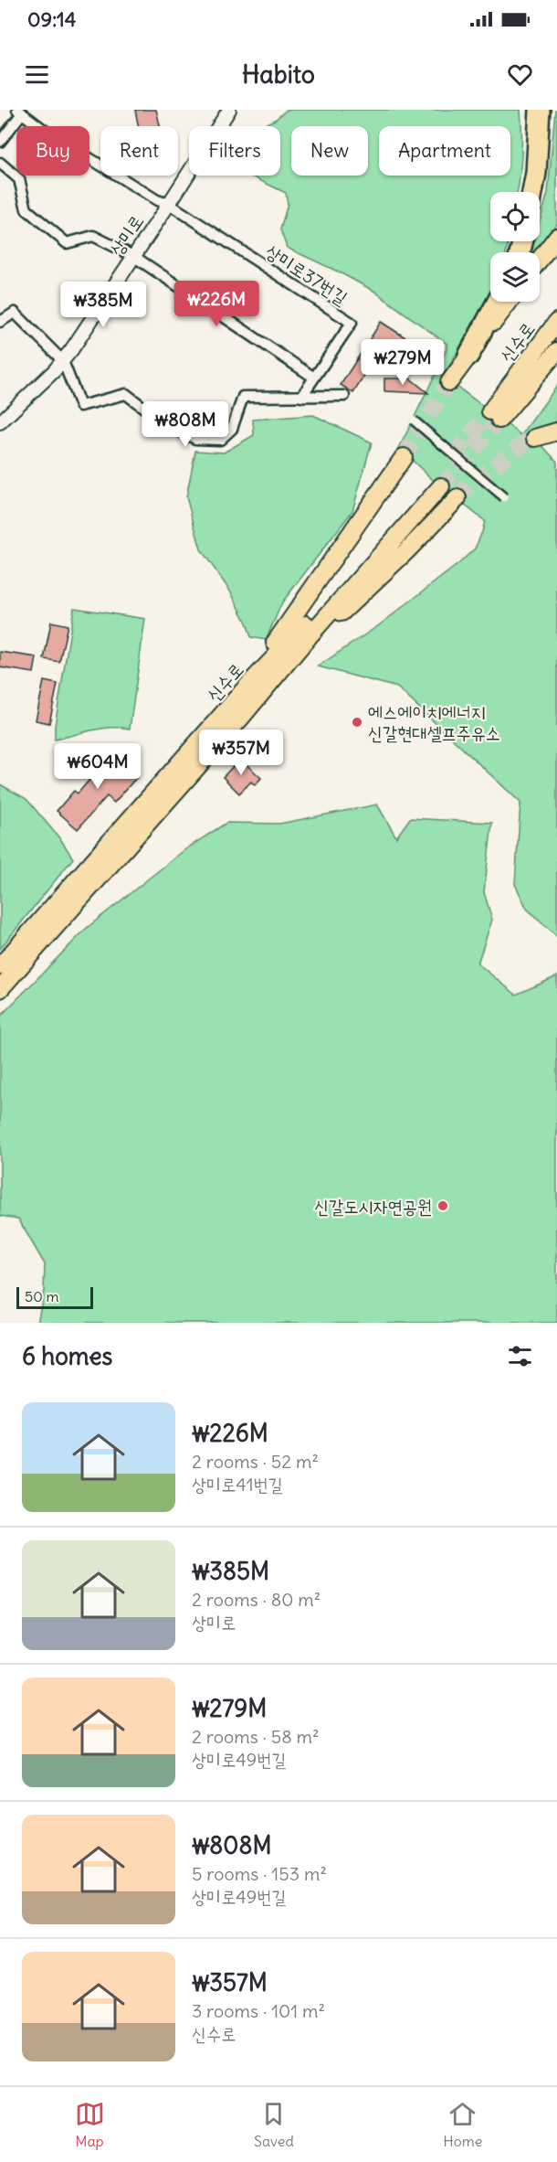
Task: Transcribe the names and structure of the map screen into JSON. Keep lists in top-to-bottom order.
{
  "streets": {
    "main road": ["신수로"],
    "street": ["상미로", "상미로37번길"]
  },
  "crossings": [
    ["상미로", "상미로37번길"]
  ],
  "places": ["에스에이치에너지 신갈현대셀프주유소", "신갈도시자연공원"],
  "scale_bar": "50 m",
  "page": {
    "status": "09:14",
    "header": "Habito",
    "chip": [
      "Buy",
      "Rent",
      "Filters",
      "New",
      "Apartment"
    ],
    "price": [
      "₩226M",
      "₩385M",
      "₩279M",
      "₩808M",
      "₩357M",
      "₩604M"
    ],
    "scale": "50 m",
    "heading": "6 homes",
    "list": [
      {
        "name": "₩226M",
        "note": "2 rooms · 52 m² · 상미로41번길"
      },
      {
        "name": "₩385M",
        "note": "2 rooms · 80 m² · 상미로"
      },
      {
        "name": "₩279M",
        "note": "2 rooms · 58 m² · 상미로49번길"
      },
      {
        "name": "₩808M",
        "note": "5 rooms · 153 m² · 상미로49번길"
      },
      {
        "name": "₩357M",
        "note": "3 rooms · 101 m² · 신수로"
      }
    ],
    "tabs": ["Map", "Saved", "Home"]
  }
}
